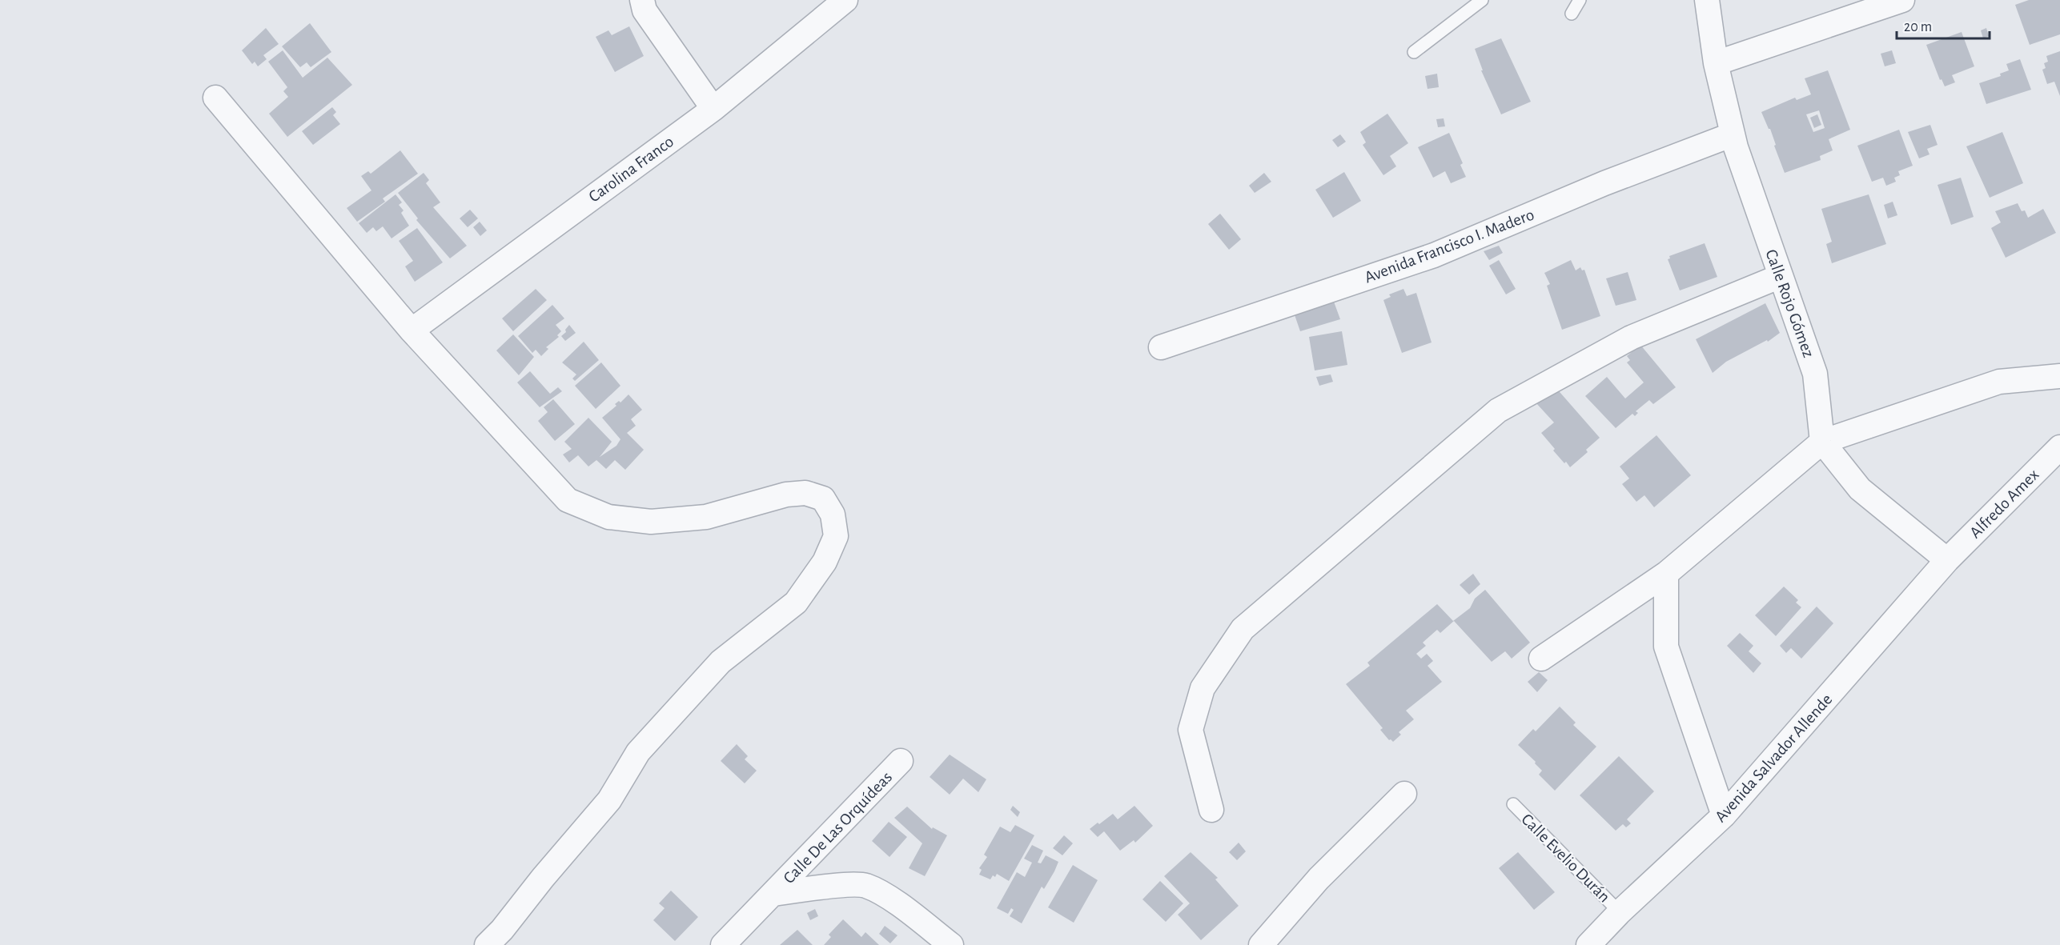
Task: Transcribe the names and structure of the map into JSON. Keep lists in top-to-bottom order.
{
  "streets": {
    "street": [
      "Carolina Franco",
      "Avenida Francisco I. Madero",
      "Calle Rojo Gómez",
      "Alfredo Amex",
      "Avenida Salvador Allende",
      "Calle De Las Orquídeas"
    ],
    "lane": ["Calle Evelio Durán"]
  },
  "crossings": [
    ["Avenida Francisco I. Madero", "Calle Rojo Gómez"],
    ["Alfredo Amex", "Avenida Salvador Allende"],
    ["Avenida Salvador Allende", "Calle Evelio Durán"]
  ],
  "scale_bar": "20 m"
}
